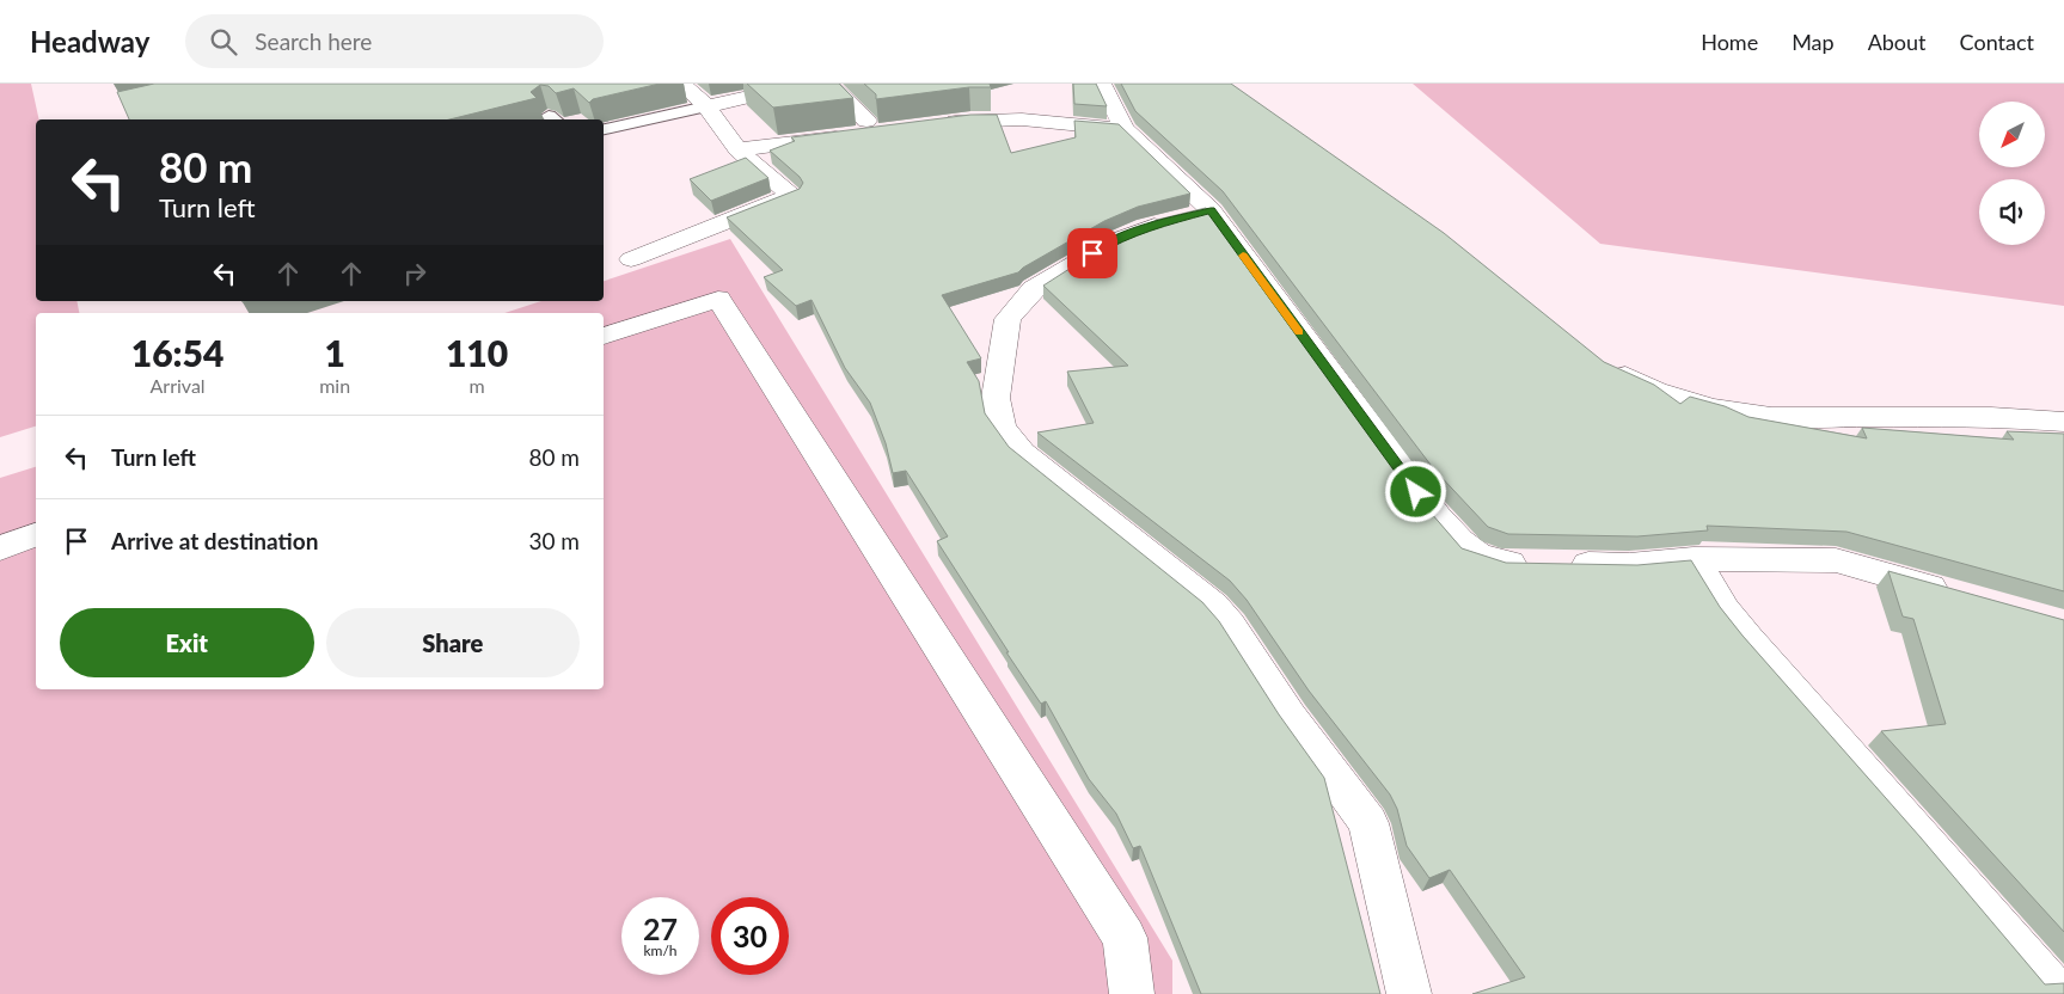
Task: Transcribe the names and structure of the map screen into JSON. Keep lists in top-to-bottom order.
{
  "north": "bottom left",
  "page": {
    "header": "Headway",
    "search": "Search here",
    "nav": [
      "Home",
      "Map",
      "About",
      "Contact"
    ],
    "turn": ["80 m", "Turn left"],
    "eta": [
      "16:54",
      "Arrival",
      "1",
      "min",
      "110",
      "m"
    ],
    "list": [
      {
        "name": "Turn left",
        "value": "80 m"
      },
      {
        "name": "Arrive at destination",
        "value": "30 m"
      }
    ],
    "buttons": ["Exit", "Share"],
    "speed": "27 km/h",
    "limit": "30"
  }
}
